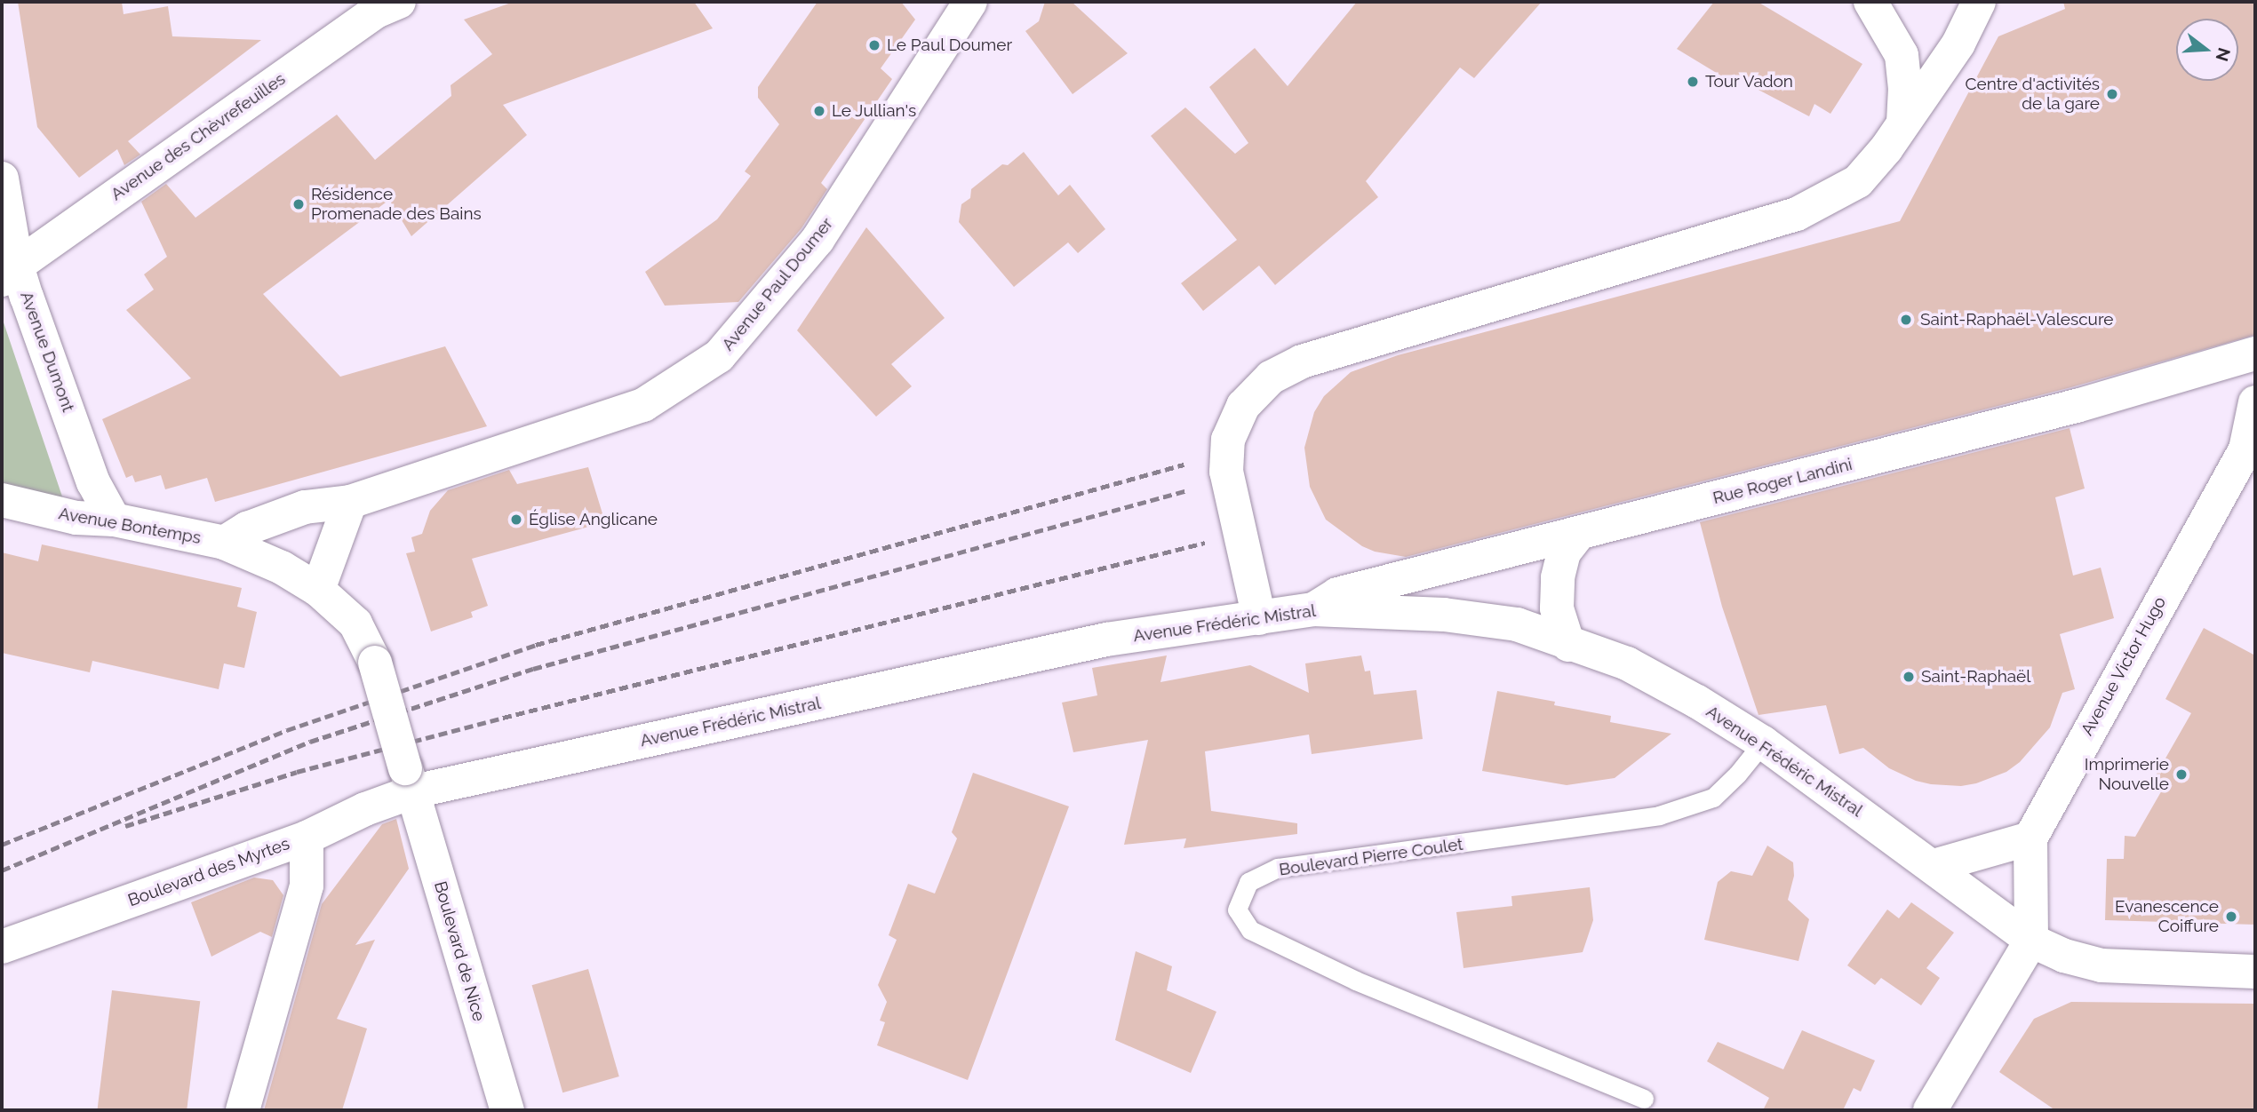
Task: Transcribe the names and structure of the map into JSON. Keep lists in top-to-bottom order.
{
  "streets": {
    "street": [
      "Avenue des Chèvrefeuilles",
      "Avenue Paul Doumer",
      "Avenue Dumont",
      "Rue Roger Landini",
      "Avenue Bontemps",
      "Avenue Frédéric Mistral",
      "Avenue Victor Hugo",
      "Boulevard des Myrtes",
      "Boulevard de Nice"
    ],
    "lane": ["Boulevard Pierre Coulet"]
  },
  "crossings": [
    ["Avenue des Chèvrefeuilles", "Avenue Dumont"],
    ["Avenue Paul Doumer", "Avenue Bontemps"],
    ["Avenue Dumont", "Avenue Bontemps"],
    ["Rue Roger Landini", "Avenue Frédéric Mistral"],
    ["Avenue Bontemps", "Avenue Frédéric Mistral"],
    ["Avenue Bontemps", "Boulevard des Myrtes"],
    ["Avenue Bontemps", "Boulevard de Nice"],
    ["Avenue Frédéric Mistral", "Boulevard Pierre Coulet"],
    ["Avenue Frédéric Mistral", "Boulevard des Myrtes"],
    ["Avenue Frédéric Mistral", "Boulevard de Nice"],
    ["Boulevard des Myrtes", "Boulevard de Nice"]
  ],
  "places": [
    "Le Paul Doumer",
    "Tour Vadon",
    "Centre d'activités de la gare",
    "Le Jullian's",
    "Résidence Promenade des Bains",
    "Saint-Raphaël-Valescure",
    "Église Anglicane",
    "Saint-Raphaël",
    "Imprimerie Nouvelle",
    "Evanescence Coiffure"
  ],
  "north": "right"
}
